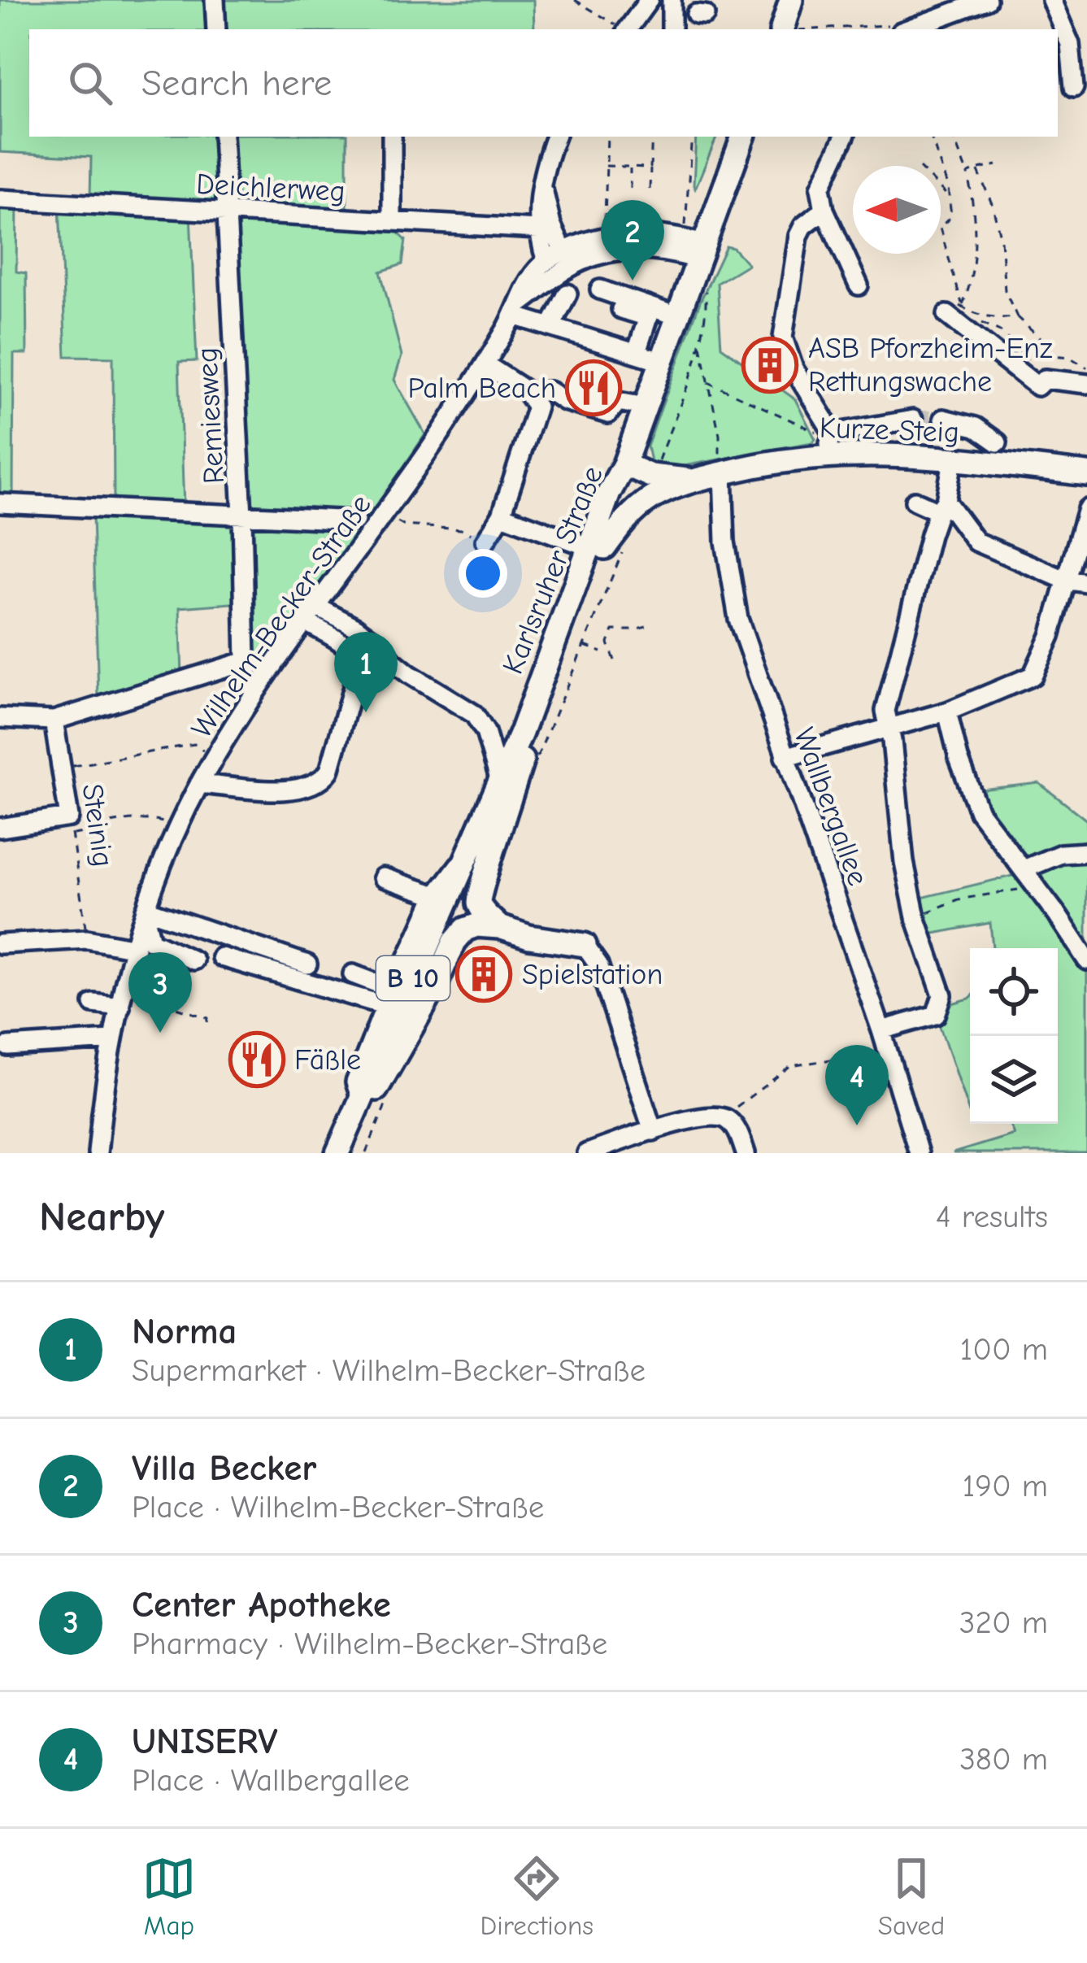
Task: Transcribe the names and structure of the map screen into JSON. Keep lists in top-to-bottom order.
{
  "streets": {
    "main road": ["Kurze Steig", "Karlsruher Straße", "B 10"],
    "street": [
      "Deichlerweg",
      "Remiesweg",
      "Wilhelm-Becker-Straße",
      "Wallbergallee",
      "Steinig"
    ]
  },
  "crossings": [
    ["Deichlerweg", "Remiesweg"],
    ["Remiesweg", "Wilhelm-Becker-Straße"],
    ["Kurze Steig", "Karlsruher Straße"],
    ["Kurze Steig", "Wallbergallee"],
    ["Karlsruher Straße", "B 10"],
    ["Wilhelm-Becker-Straße", "B 10"]
  ],
  "places": {
    "building": ["ASB Pforzheim-Enz Rettungswache", "Spielstation"],
    "restaurant": ["Palm Beach", "Fäßle"]
  },
  "north": "left",
  "page": {
    "search": "Search here",
    "pins": [
      "2",
      "1",
      "3",
      "4"
    ],
    "heading": ["Nearby", "4 results"],
    "list": [
      {
        "mark": "1",
        "name": "Norma",
        "note": "Supermarket · Wilhelm-Becker-Straße",
        "value": "100 m"
      },
      {
        "mark": "2",
        "name": "Villa Becker",
        "note": "Place · Wilhelm-Becker-Straße",
        "value": "190 m"
      },
      {
        "mark": "3",
        "name": "Center Apotheke",
        "note": "Pharmacy · Wilhelm-Becker-Straße",
        "value": "320 m"
      },
      {
        "mark": "4",
        "name": "UNISERV",
        "note": "Place · Wallbergallee",
        "value": "380 m"
      }
    ],
    "nav": ["Map", "Directions", "Saved"]
  }
}
